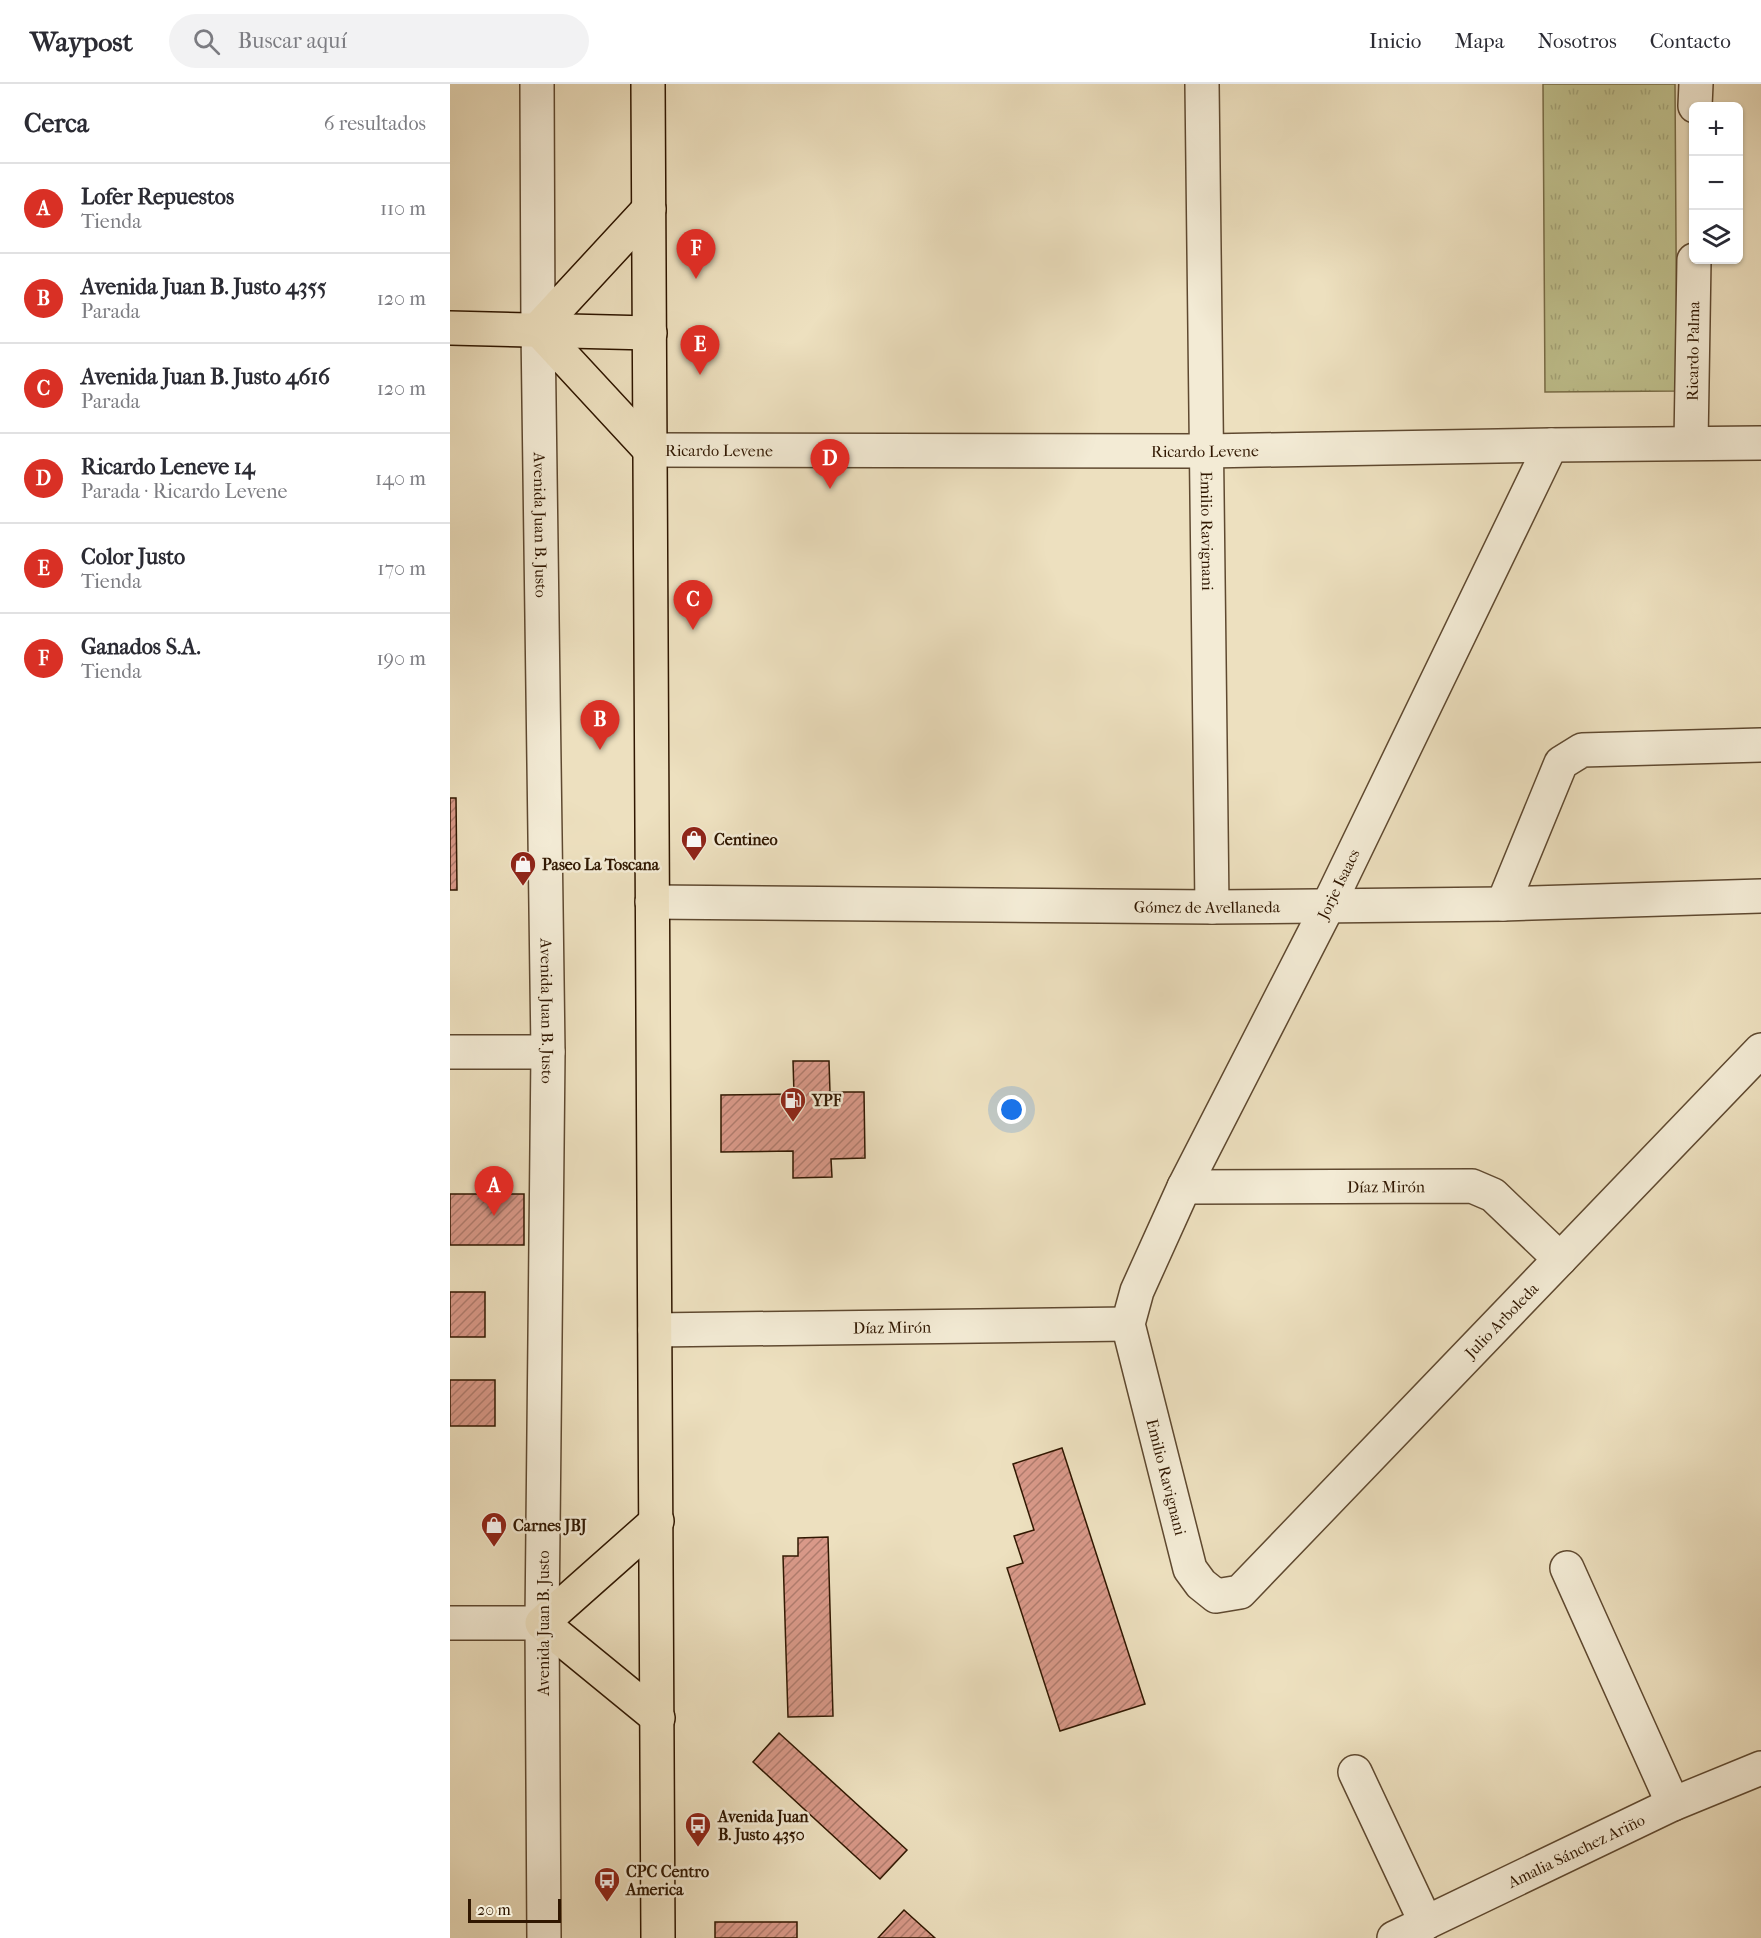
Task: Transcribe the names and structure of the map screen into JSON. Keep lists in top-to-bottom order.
{
  "streets": {
    "street": [
      "Ricardo Palma",
      "Ricardo Levene",
      "Avenida Juan B. Justo",
      "Emilio Ravignani",
      "Jorje Isaacs",
      "Gómez de Avellaneda",
      "Díaz Mirón",
      "Julio Arboleda",
      "Amalia Sánchez Ariño"
    ]
  },
  "crossings": [
    ["Ricardo Palma", "Ricardo Levene"],
    ["Ricardo Levene", "Emilio Ravignani"],
    ["Ricardo Levene", "Jorje Isaacs"],
    ["Emilio Ravignani", "Jorje Isaacs"],
    ["Emilio Ravignani", "Gómez de Avellaneda"],
    ["Emilio Ravignani", "Díaz Mirón"],
    ["Emilio Ravignani", "Julio Arboleda"],
    ["Jorje Isaacs", "Gómez de Avellaneda"],
    ["Jorje Isaacs", "Díaz Mirón"],
    ["Díaz Mirón", "Julio Arboleda"]
  ],
  "places": {
    "shop": ["Centineo", "Paseo La Toscana", "Carnes JBJ"],
    "fuel station": ["YPF"],
    "bus stop": ["Avenida Juan B. Justo 4350", "CPC Centro America"]
  },
  "scale_bar": "20 m",
  "page": {
    "header": "Waypost",
    "search": "Buscar aquí",
    "nav": [
      "Inicio",
      "Mapa",
      "Nosotros",
      "Contacto"
    ],
    "heading": ["Cerca", "6 resultados"],
    "map_buttons": ["+", "−"],
    "list": [
      {
        "mark": "A",
        "name": "Lofer Repuestos",
        "note": "Tienda",
        "value": "110 m"
      },
      {
        "mark": "B",
        "name": "Avenida Juan B. Justo 4355",
        "note": "Parada",
        "value": "120 m"
      },
      {
        "mark": "C",
        "name": "Avenida Juan B. Justo 4616",
        "note": "Parada",
        "value": "120 m"
      },
      {
        "mark": "D",
        "name": "Ricardo Leneve 14",
        "note": "Parada · Ricardo Levene",
        "value": "140 m"
      },
      {
        "mark": "E",
        "name": "Color Justo",
        "note": "Tienda",
        "value": "170 m"
      },
      {
        "mark": "F",
        "name": "Ganados S.A.",
        "note": "Tienda",
        "value": "190 m"
      }
    ],
    "pins": [
      "F",
      "E",
      "D",
      "C",
      "B",
      "A"
    ],
    "scale": "20 m"
  }
}
